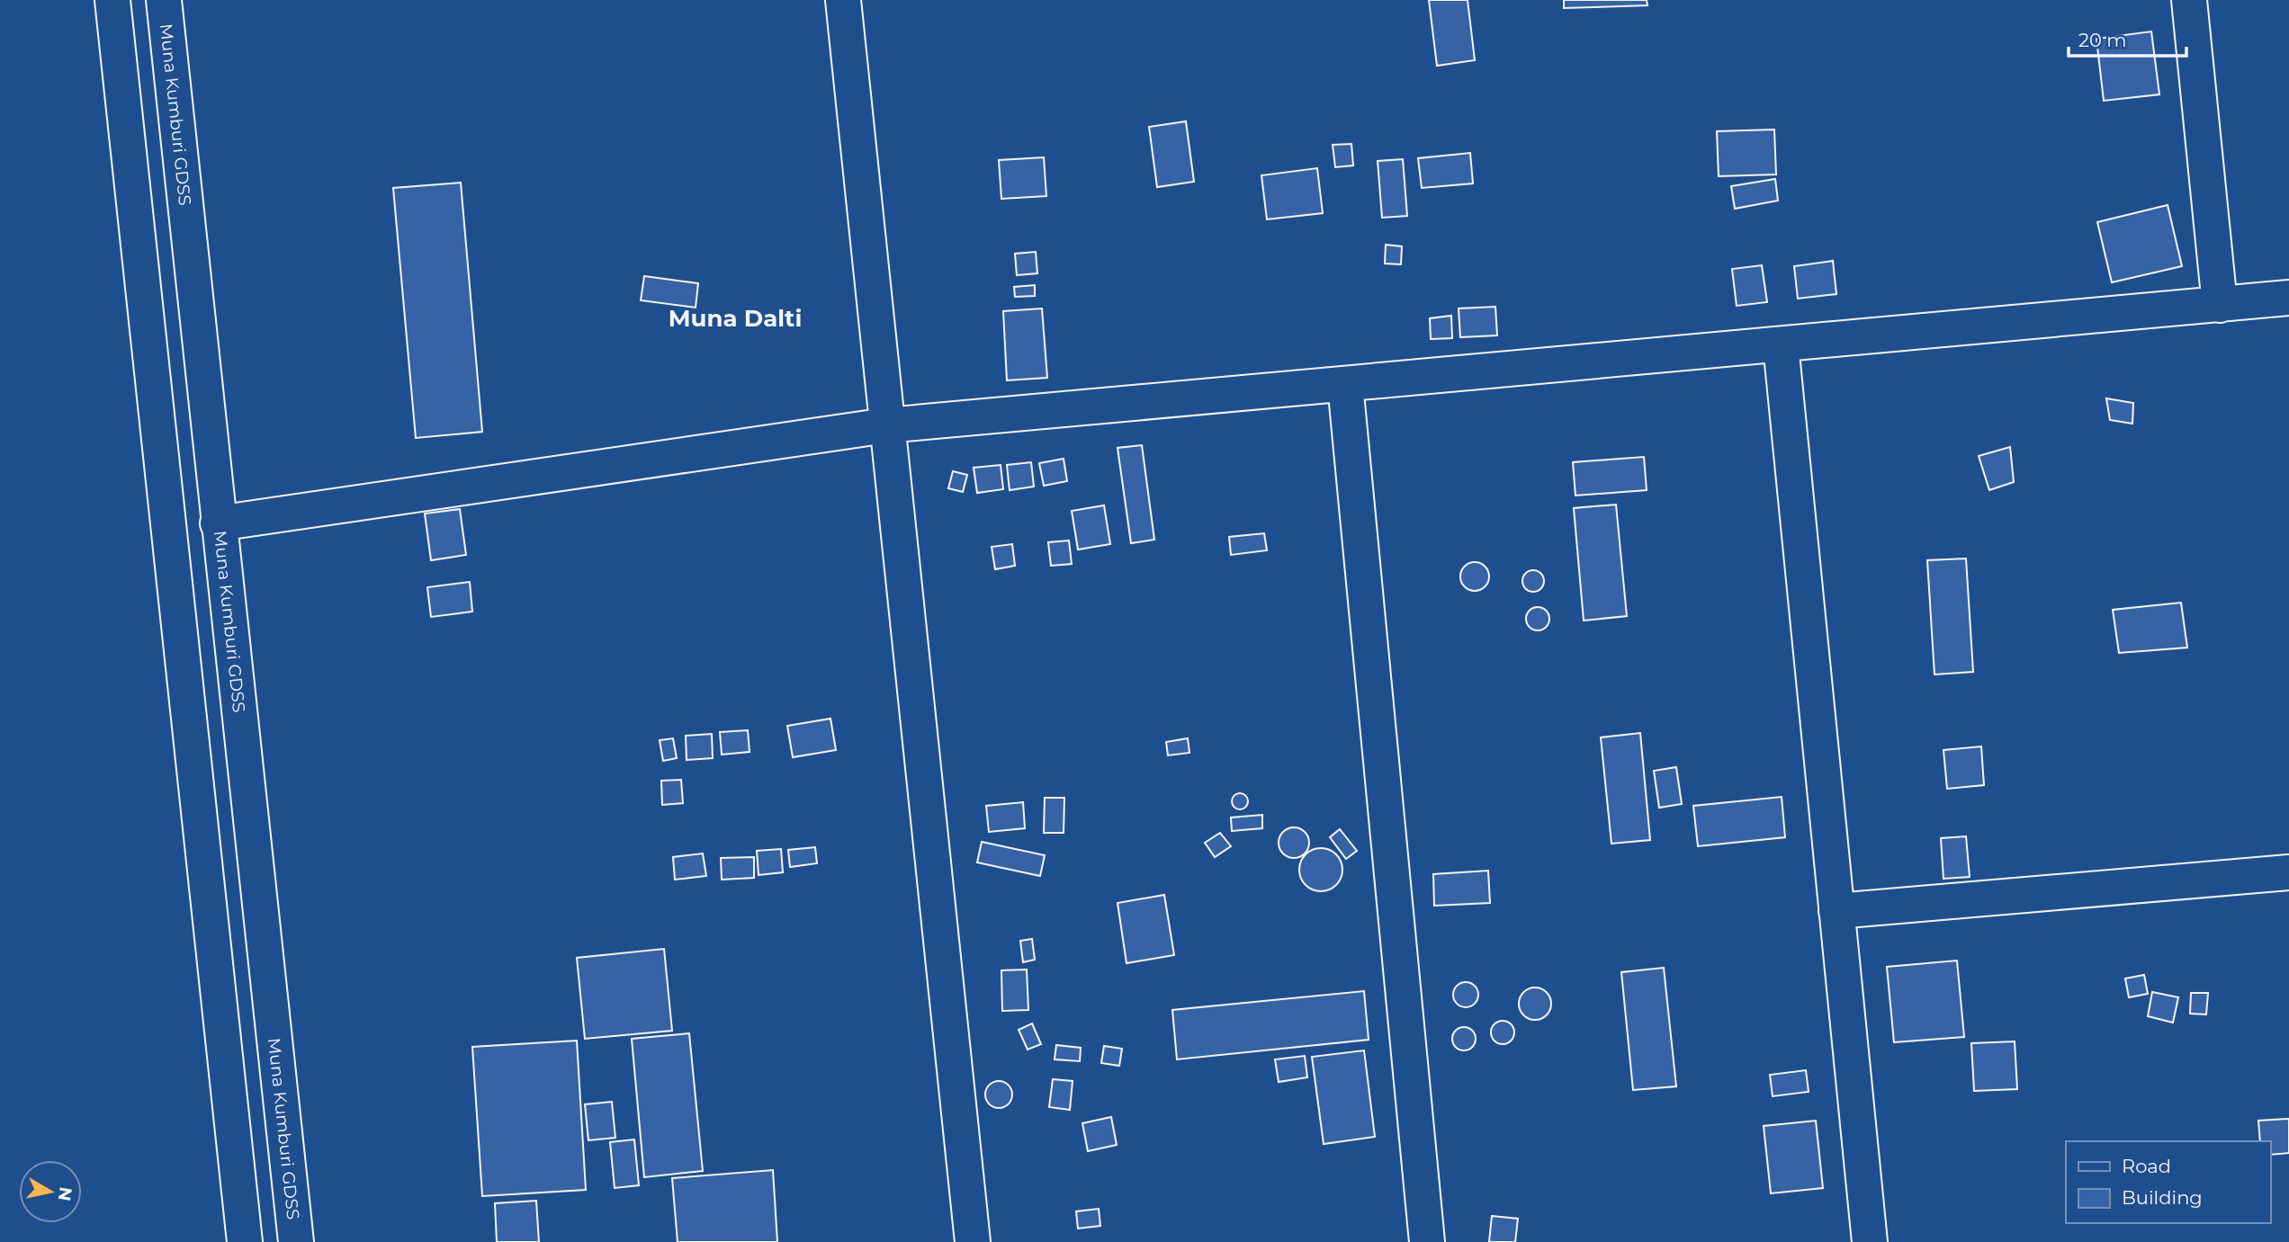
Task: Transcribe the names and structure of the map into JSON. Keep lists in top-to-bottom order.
{
  "streets": {
    "main road": ["Muna Kumburi GDSS"]
  },
  "districts": ["Muna Dalti"],
  "legend": ["Road", "Building"],
  "scale_bar": "20 m",
  "north": "right"
}
